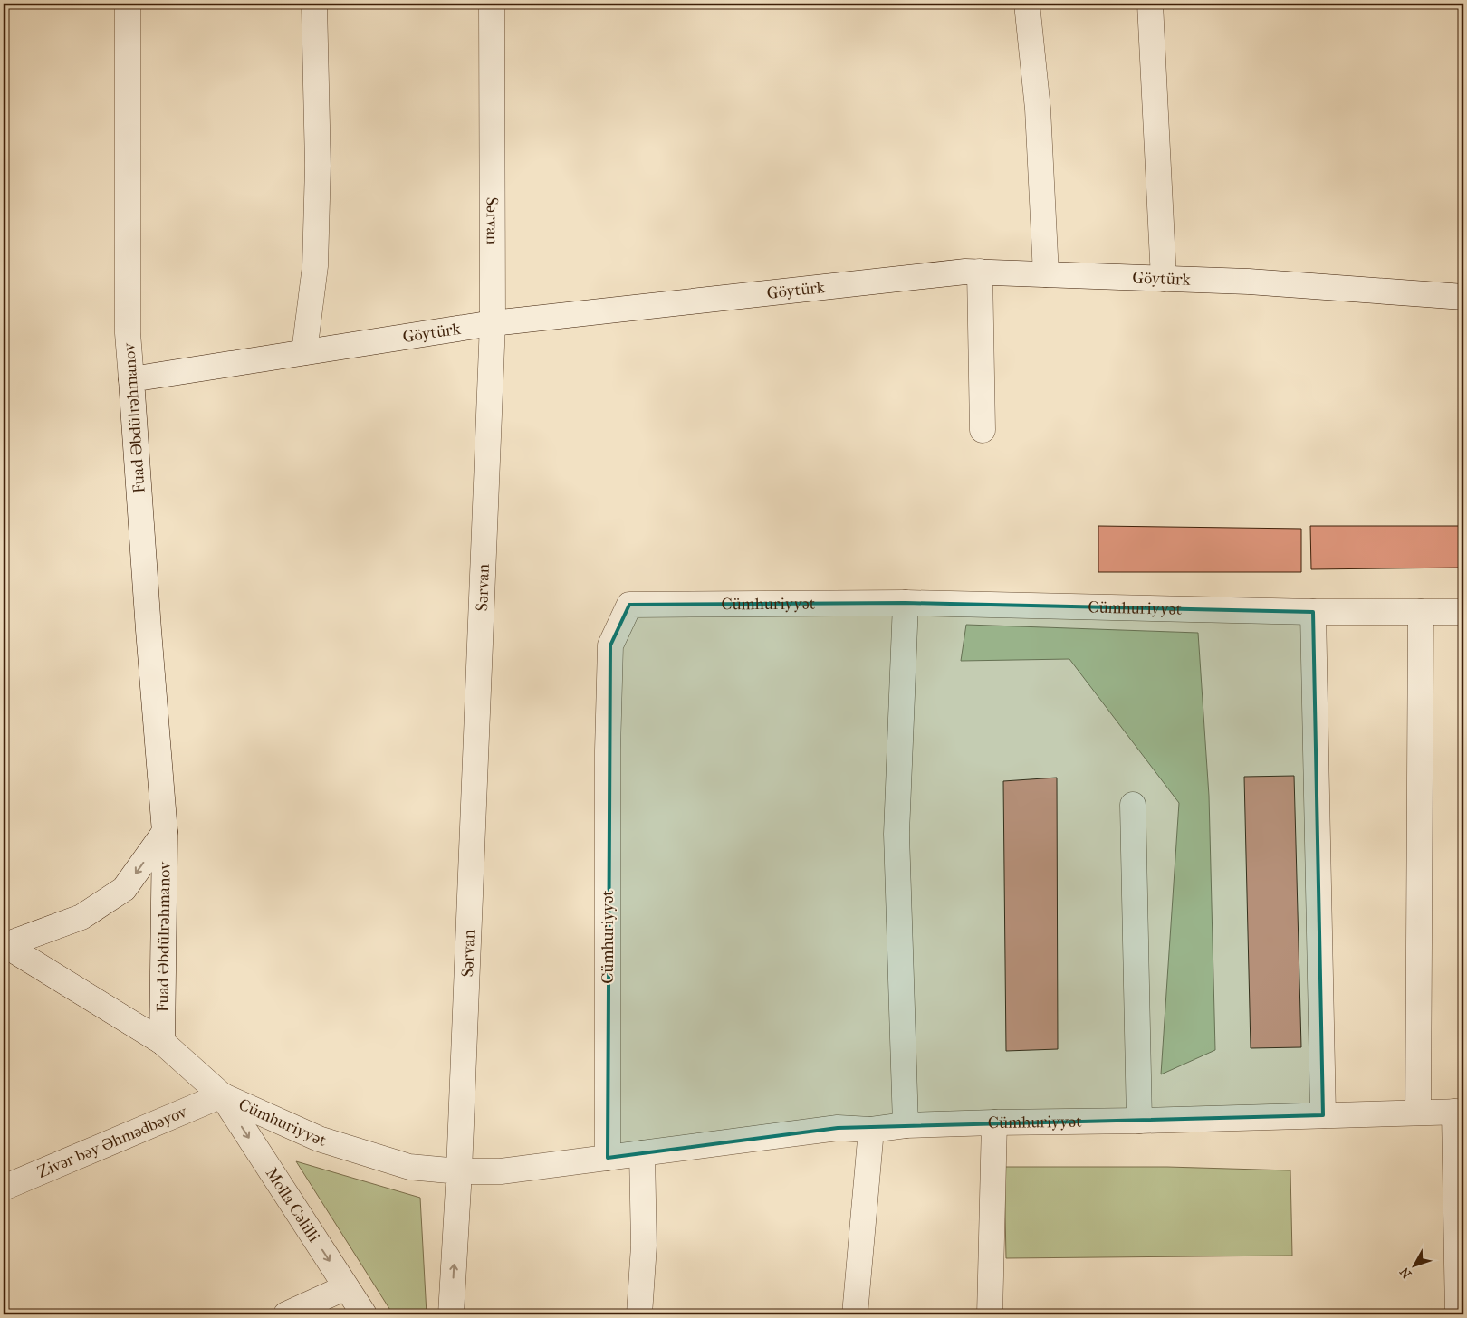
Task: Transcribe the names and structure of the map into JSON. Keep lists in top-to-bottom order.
{
  "streets": {
    "street": [
      "Sərvan",
      "Göytürk",
      "Fuad Əbdülrəhmanov",
      "Cümhuriyyət",
      "Zivər bəy Əhmədbəyov",
      "Molla Cəlilli"
    ]
  },
  "crossings": [
    ["Sərvan", "Göytürk"],
    ["Sərvan", "Cümhuriyyət"],
    ["Göytürk", "Fuad Əbdülrəhmanov"],
    ["Fuad Əbdülrəhmanov", "Cümhuriyyət"],
    ["Cümhuriyyət", "Zivər bəy Əhmədbəyov"],
    ["Cümhuriyyət", "Molla Cəlilli"],
    ["Zivər bəy Əhmədbəyov", "Molla Cəlilli"]
  ],
  "one_way": ["Molla Cəlilli"],
  "north": "bottom left"
}
